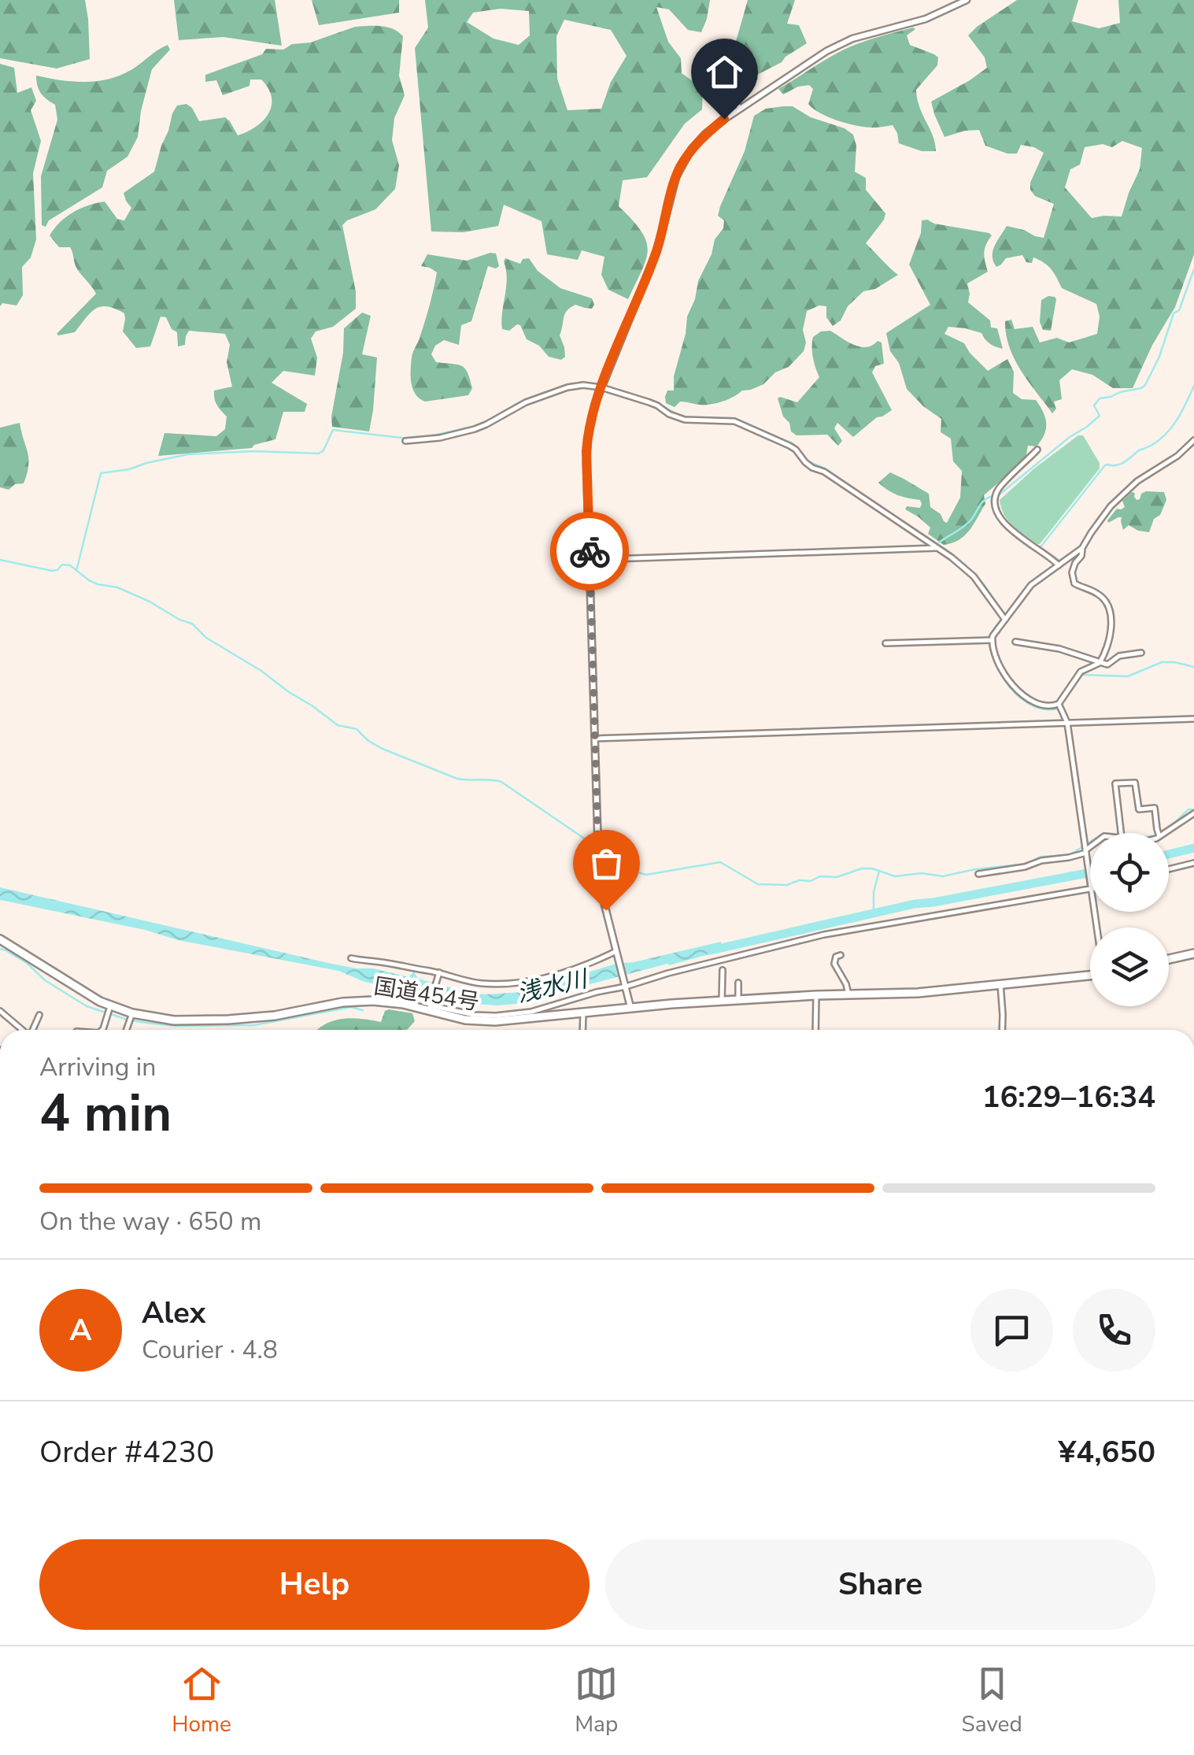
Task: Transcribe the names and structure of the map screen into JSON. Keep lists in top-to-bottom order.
{
  "streets": {
    "highway": ["国道454号"]
  },
  "water": ["浅水川"],
  "page": {
    "heading": ["4 min", "Arriving in", "16:29–16:34"],
    "panel": [
      "Alex",
      "Courier · 4.8",
      "Order #4230",
      "¥4,650"
    ],
    "bar": "On the way · 650 m",
    "round": "A",
    "buttons": ["Help", "Share"],
    "tabs": ["Home", "Map", "Saved"]
  }
}
